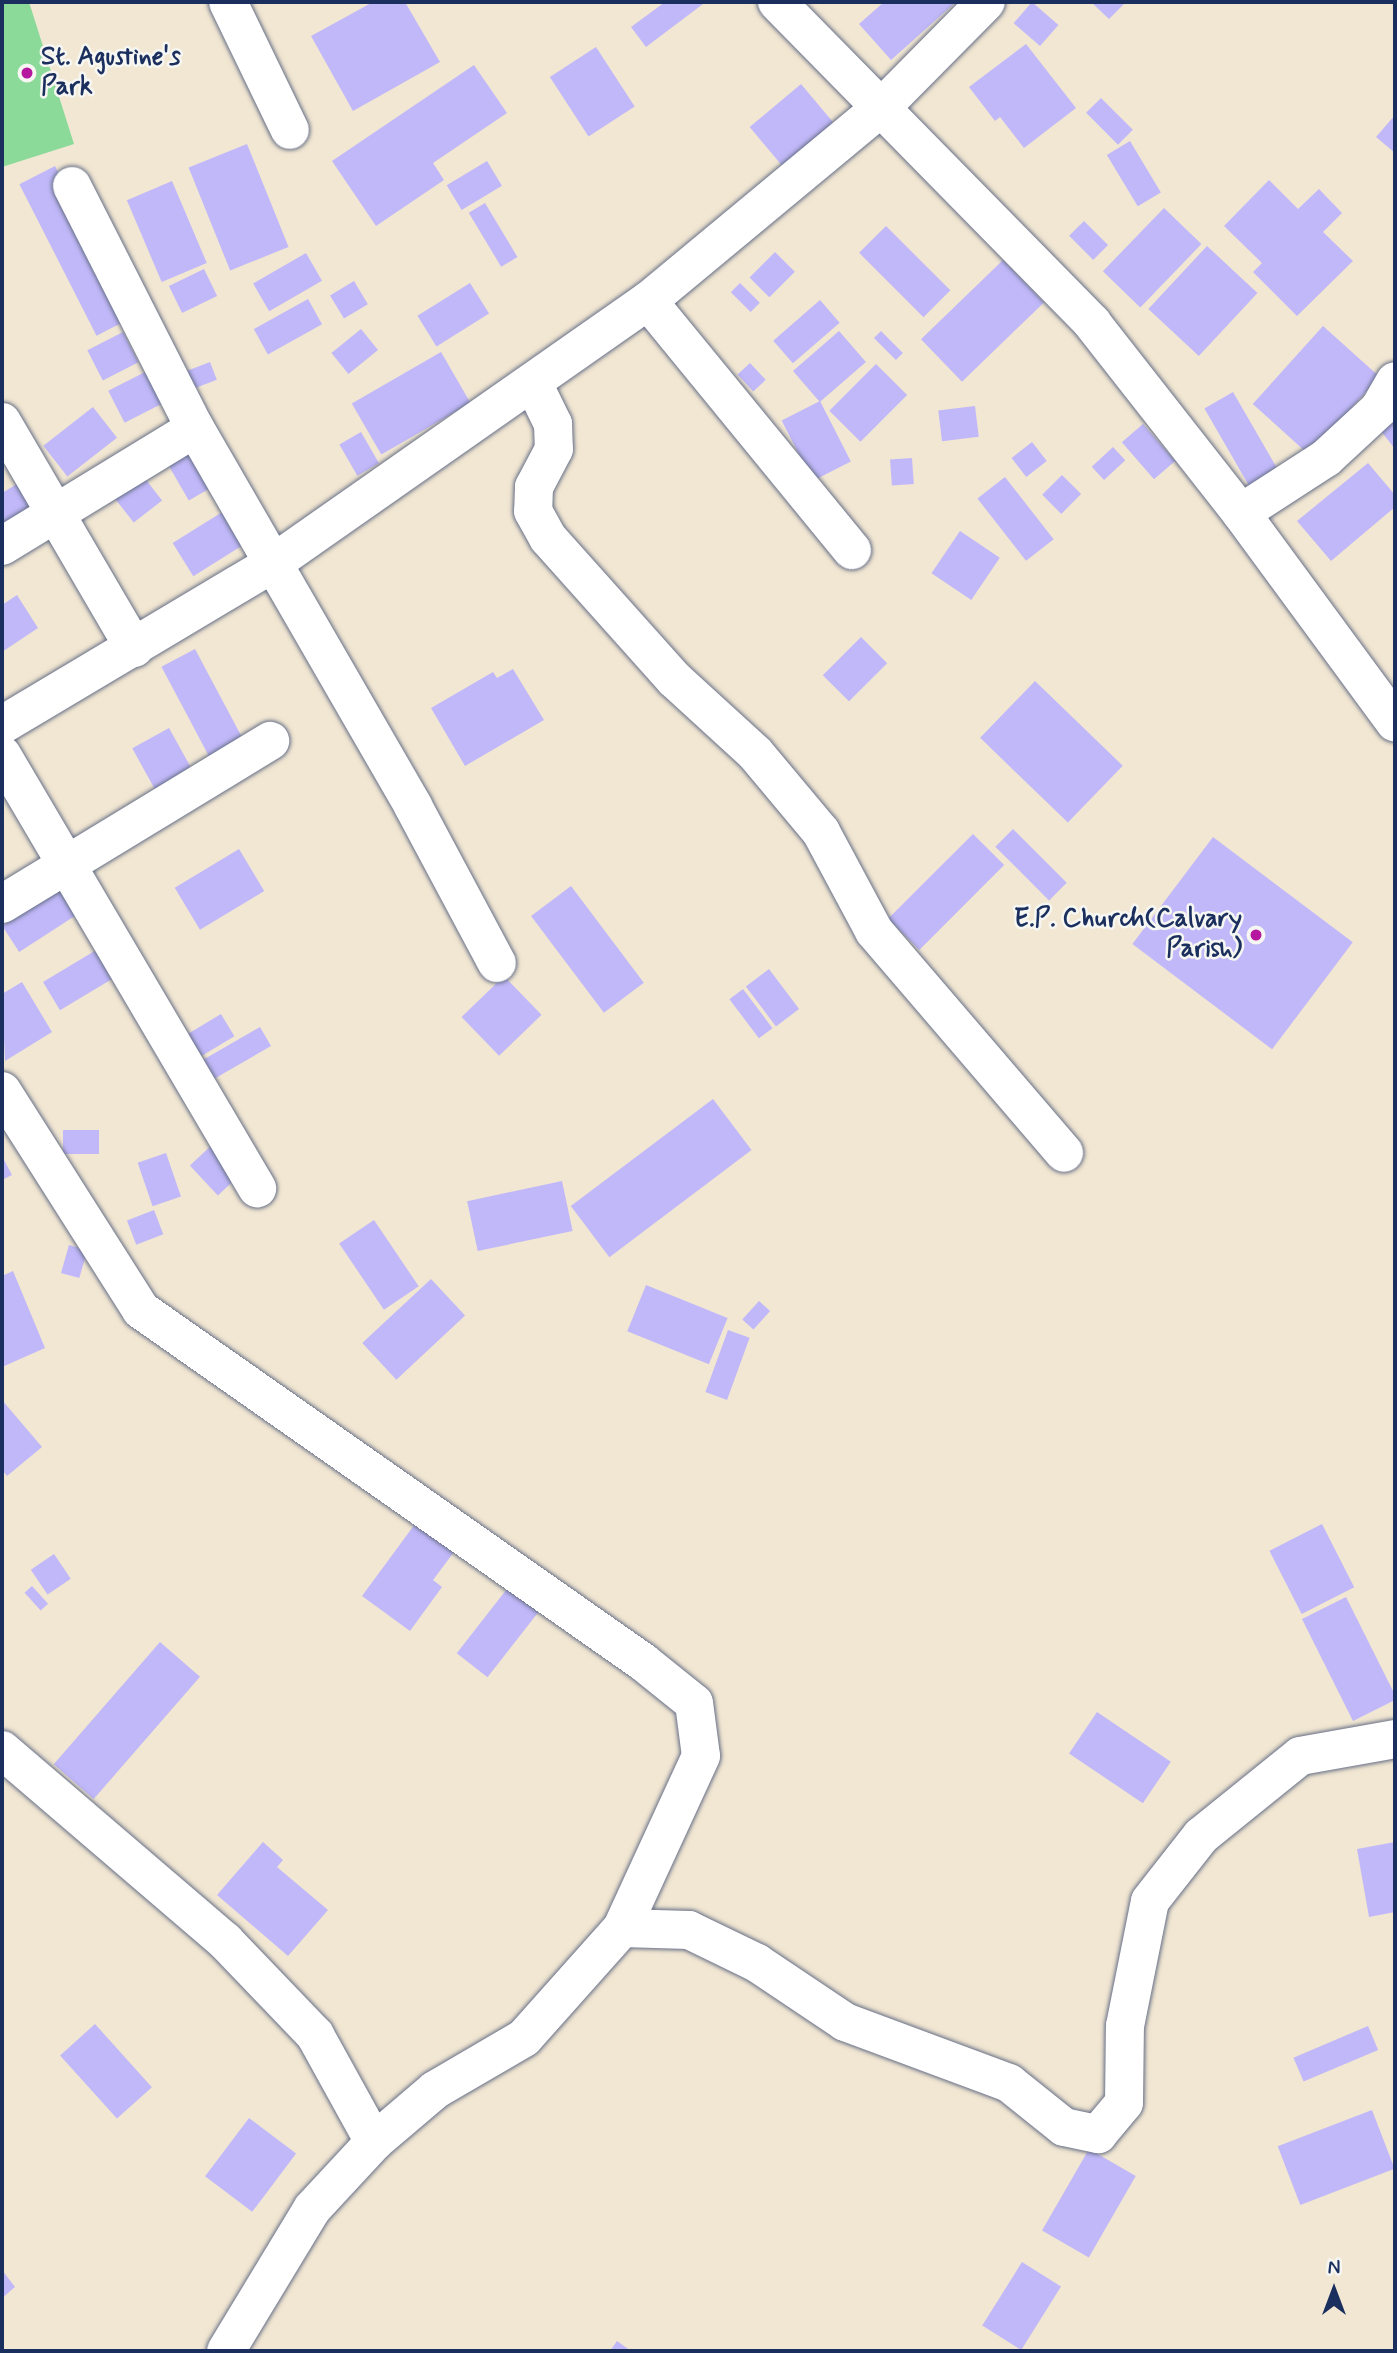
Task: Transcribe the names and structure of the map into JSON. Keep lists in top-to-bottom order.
{
  "places": ["St. Agustine's Park", "E.P. Church(Calvary Parish)"],
  "north": "top"
}
